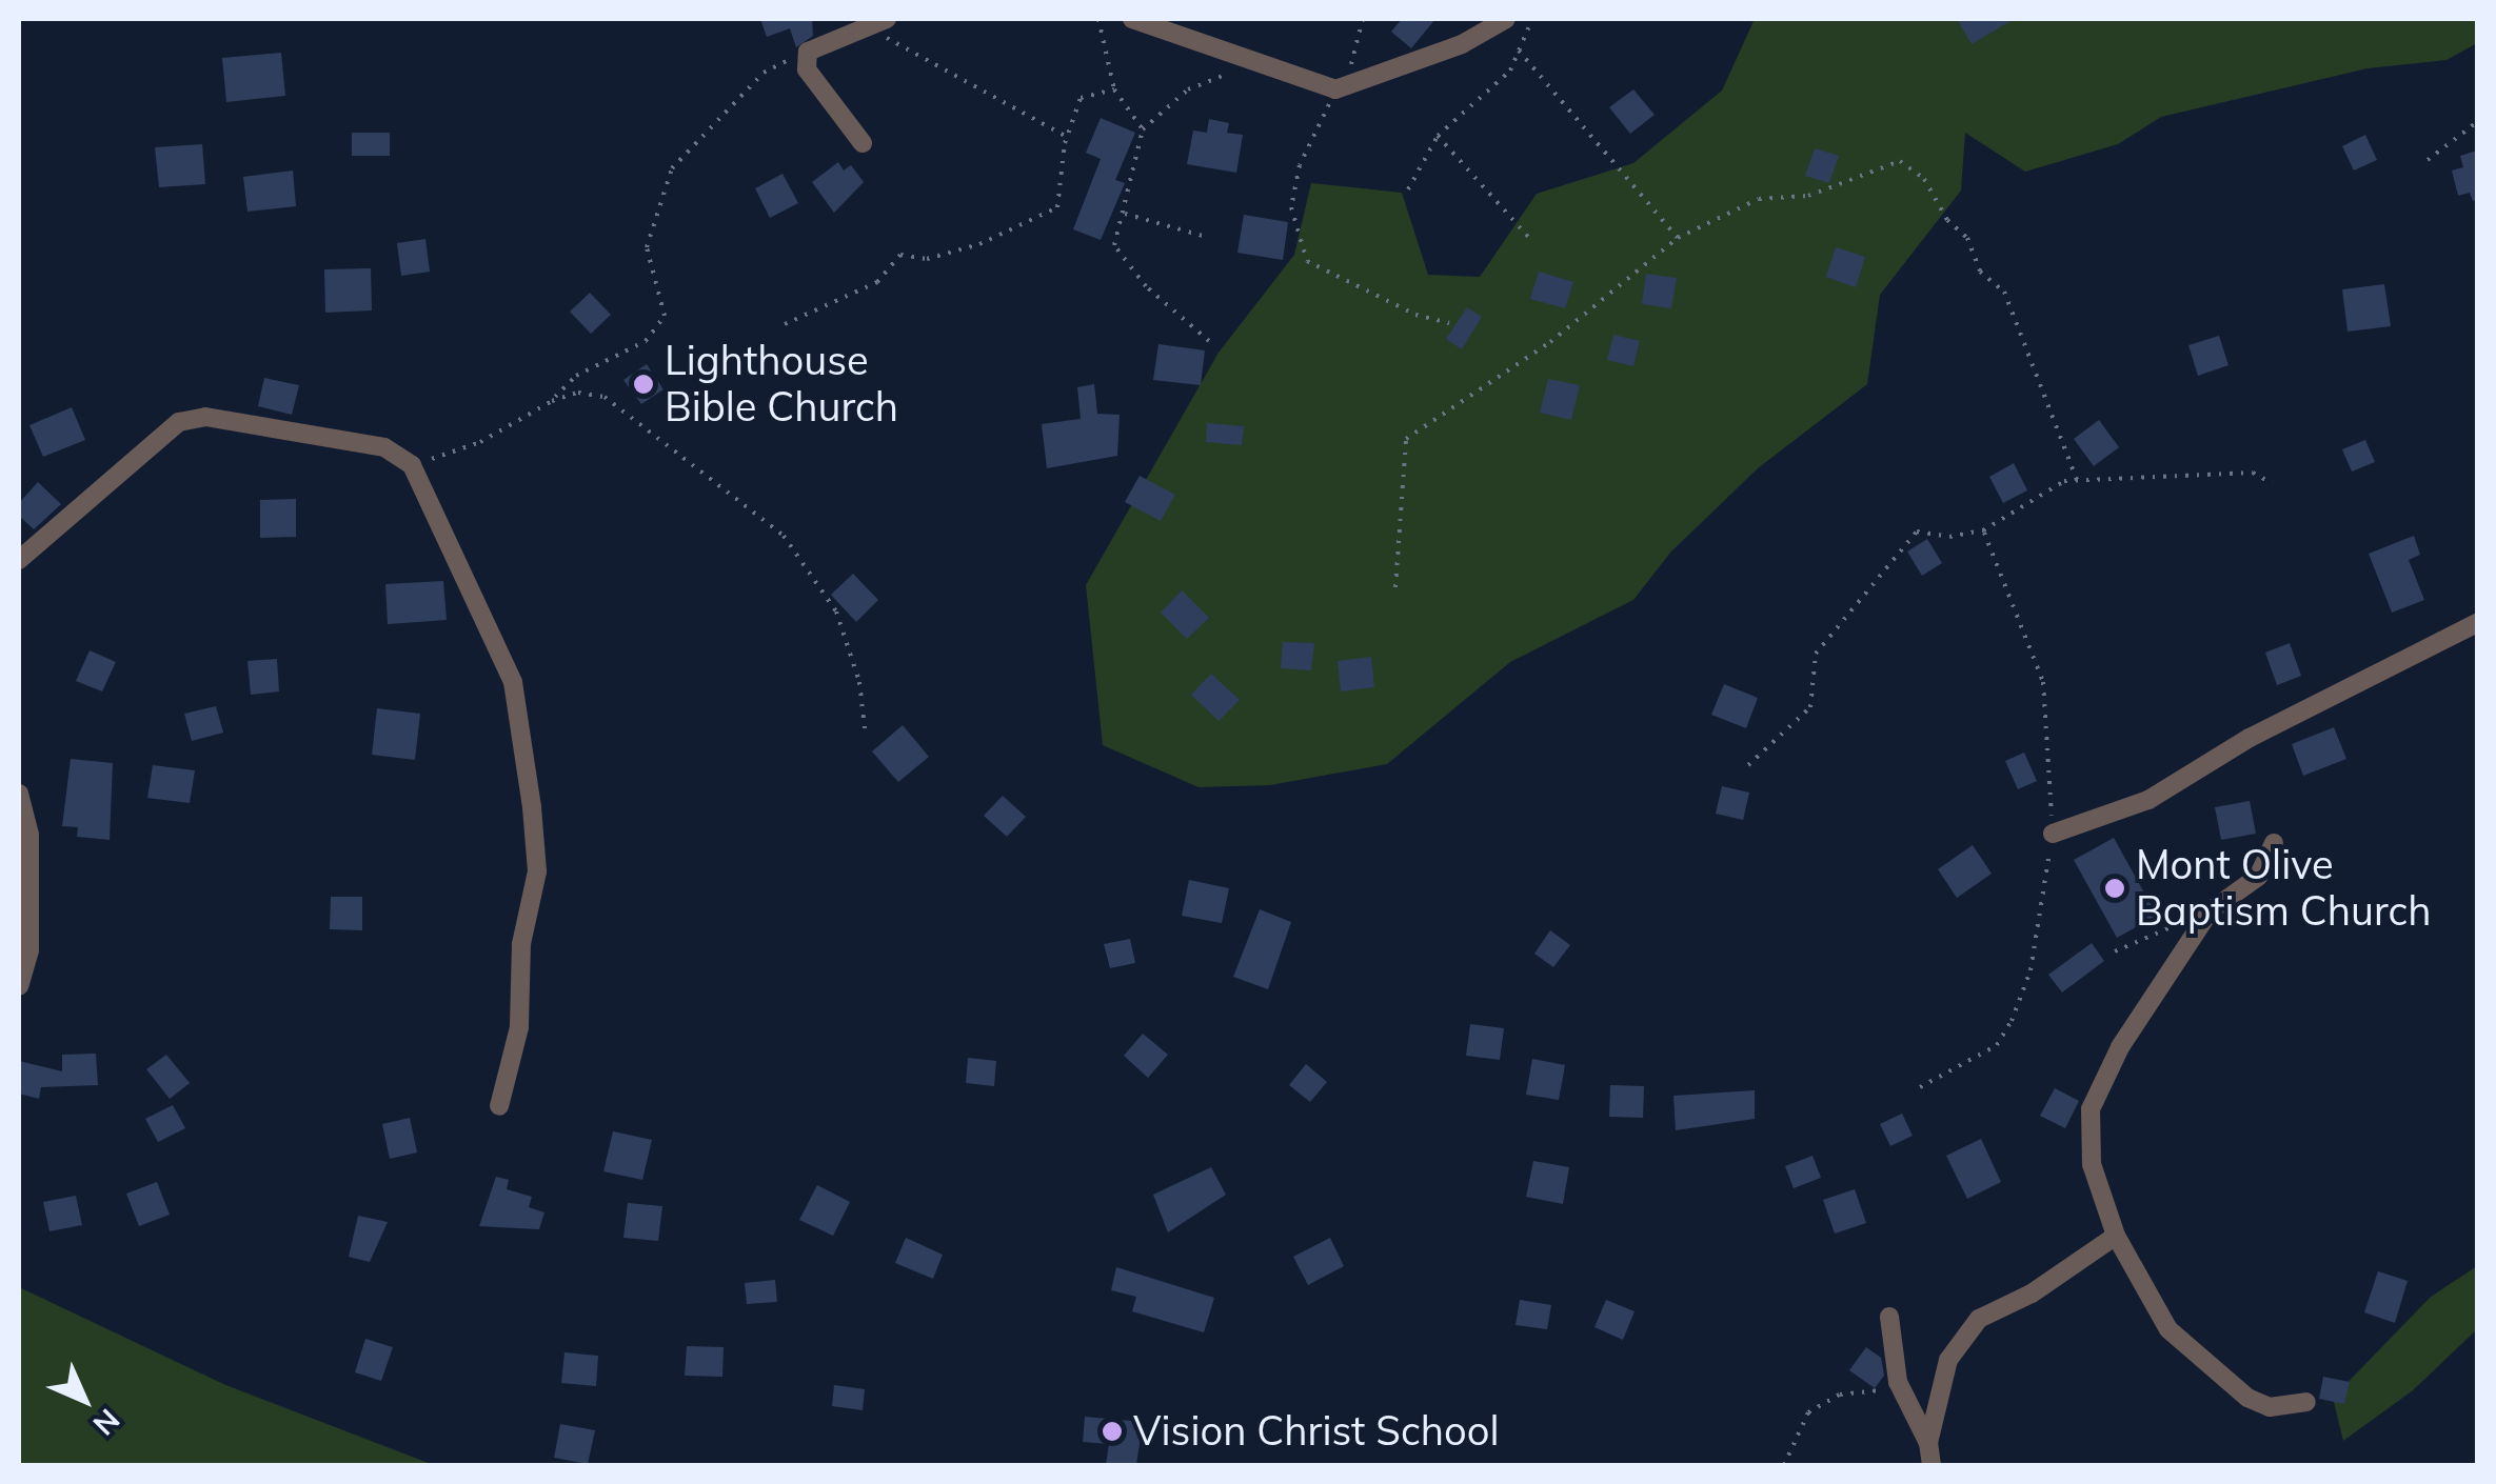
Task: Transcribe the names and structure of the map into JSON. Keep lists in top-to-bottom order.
{
  "places": ["Lighthouse Bible Church", "Mont Olive Baptism Church", "Vision Christ School"],
  "north": "bottom right"
}
